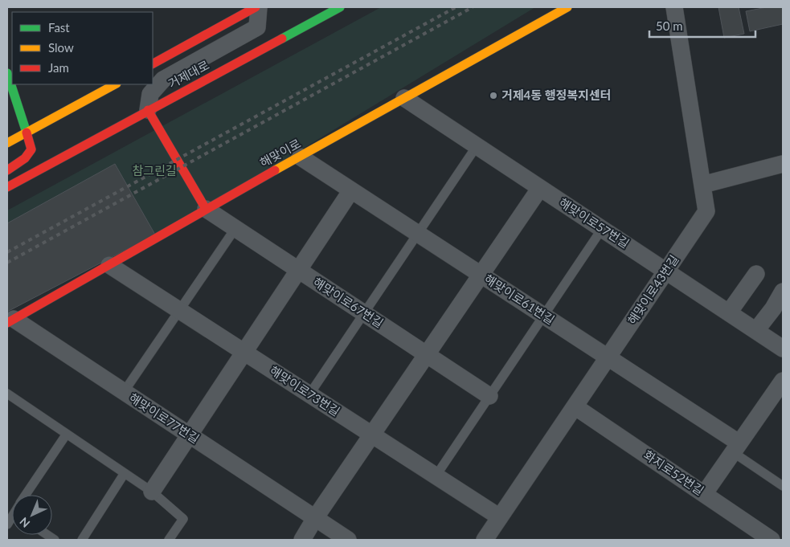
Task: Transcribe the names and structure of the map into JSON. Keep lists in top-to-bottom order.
{
  "streets": {
    "street": [
      "거제대로",
      "해맞이로",
      "해맞이로57번길",
      "해맞이로43번길",
      "해맞이로61번길",
      "해맞이로67번길",
      "해맞이로73번길",
      "해맞이로77번길",
      "화지로52번길"
    ]
  },
  "crossings": [
    ["해맞이로", "해맞이로57번길"],
    ["해맞이로", "해맞이로61번길"],
    ["해맞이로", "해맞이로67번길"],
    ["해맞이로", "해맞이로73번길"],
    ["해맞이로", "해맞이로77번길"],
    ["해맞이로57번길", "해맞이로43번길"],
    ["해맞이로43번길", "해맞이로61번길"],
    ["해맞이로43번길", "해맞이로73번길"],
    ["해맞이로43번길", "화지로52번길"]
  ],
  "parks": ["참그린길"],
  "places": ["거제4동 행정복지센터"],
  "legend": ["Fast", "Slow", "Jam"],
  "scale_bar": "50 m",
  "north": "bottom left"
}
